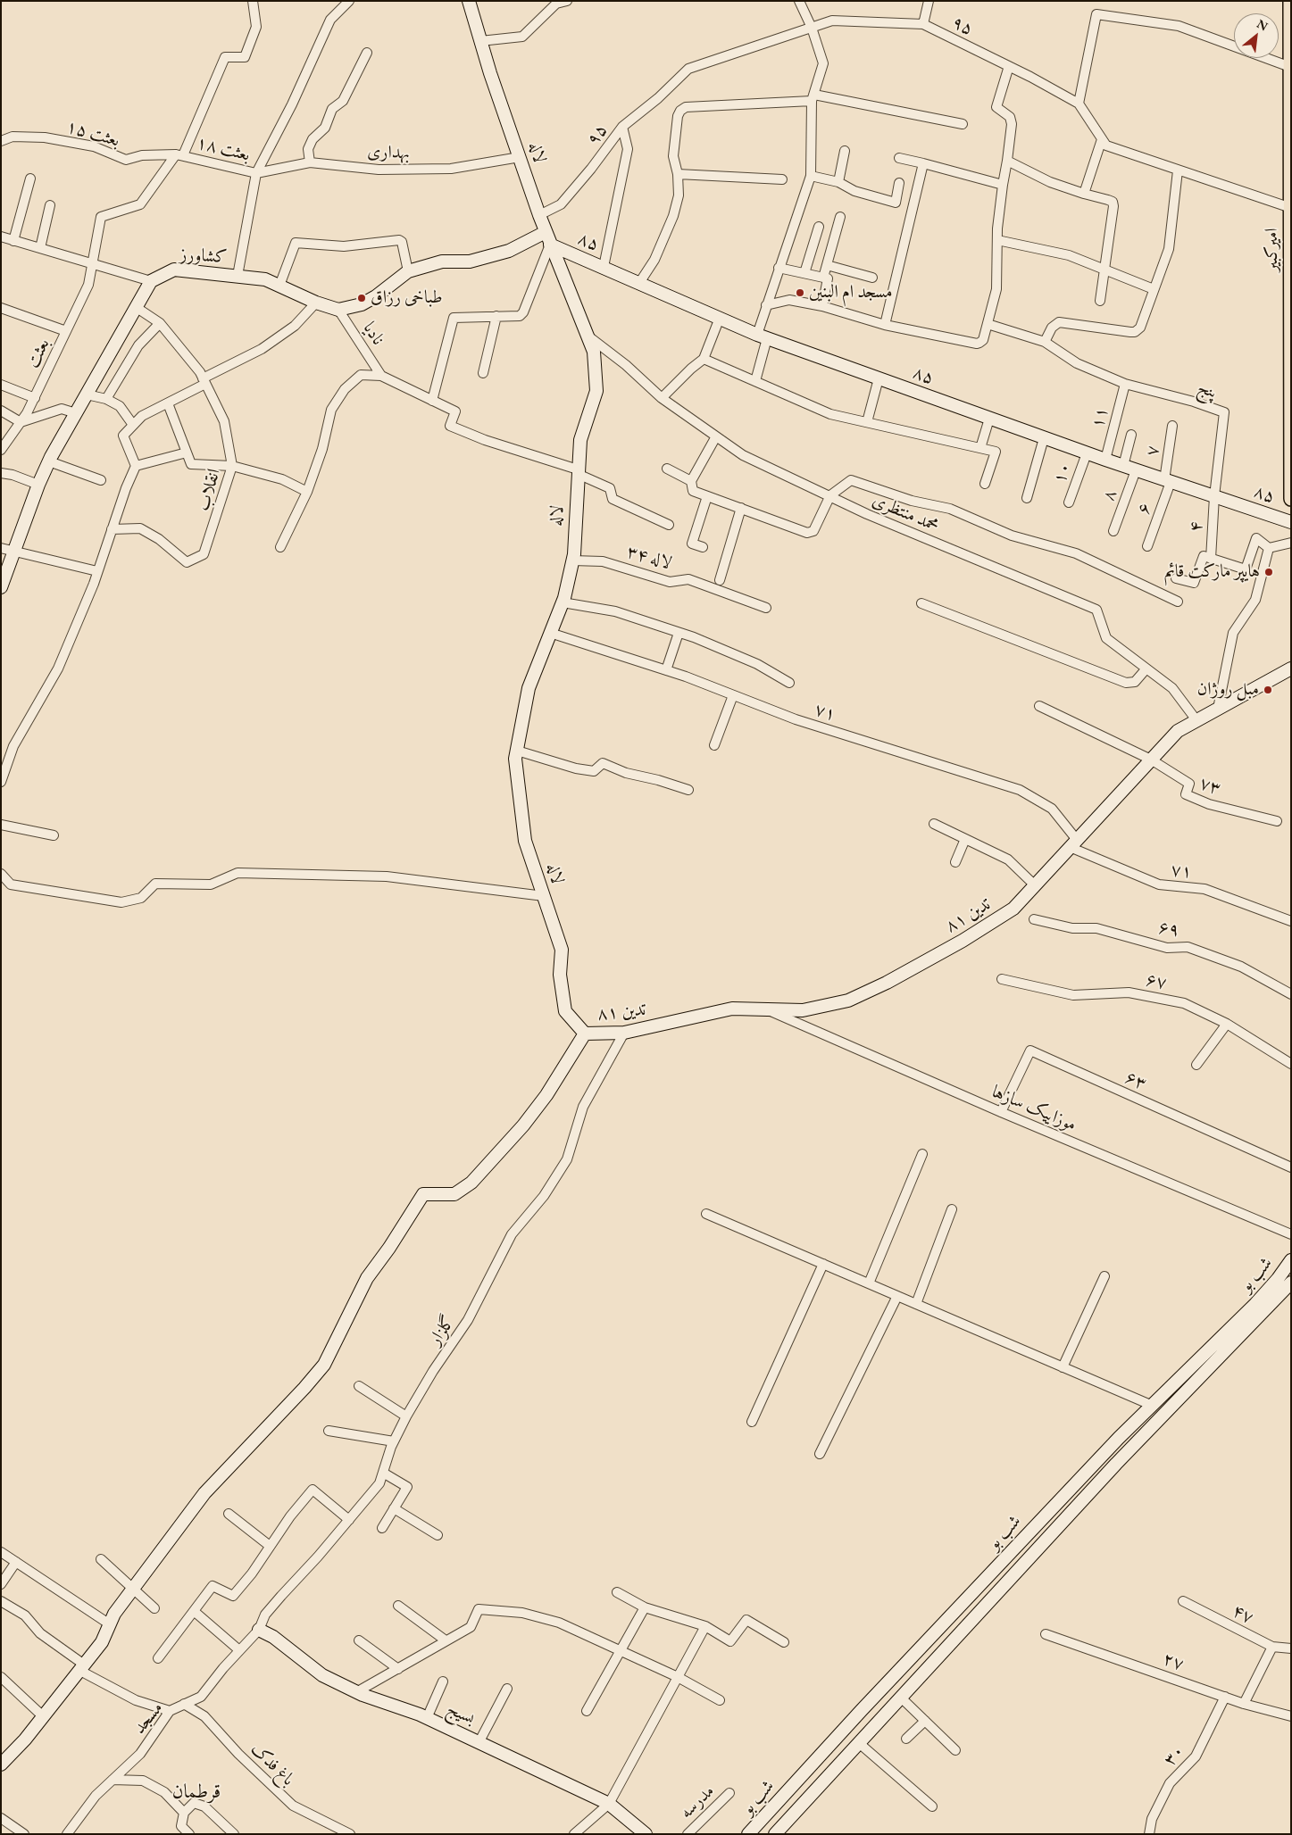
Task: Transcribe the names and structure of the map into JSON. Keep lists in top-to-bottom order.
{
  "streets": {
    "main road": ["امیرکبیر"],
    "street": [
      "۹۵",
      "بعثت ۱۵",
      "بعثت ۱۸",
      "بهداری",
      "لاله",
      "۸۵",
      "کشاورز",
      "نادیا",
      "بعثت",
      "پنج",
      "۱۱",
      "۷",
      "۱۰",
      "انقلاب",
      "۸",
      "۶",
      "محمد منتظری",
      "۴",
      "لاله ۳۴",
      "۷۱",
      "۷۳",
      "تدین ۸۱",
      "۶۹",
      "۶۷",
      "۶۳",
      "موزاییک سازها",
      "شب بو",
      "گلزار",
      "۴۷",
      "۲۷",
      "بسیج",
      "مسجد",
      "۳۰",
      "باغ فدک",
      "مدرسه"
    ]
  },
  "crossings": [
    ["۹۵", "لاله"],
    ["۹۵", "امیرکبیر"],
    ["بعثت ۱۵", "بعثت ۱۸"],
    ["بعثت ۱۵", "بعثت"],
    ["بعثت ۱۸", "بهداری"],
    ["بعثت ۱۸", "بعثت"],
    ["بهداری", "لاله"],
    ["لاله", "۸۵"],
    ["لاله", "محمد منتظری"],
    ["لاله", "لاله ۳۴"],
    ["لاله", "۷۱"],
    ["لاله", "تدین ۸۱"],
    ["۸۵", "پنج"],
    ["۸۵", "۱۱"],
    ["۸۵", "۷"],
    ["۸۵", "۱۰"],
    ["۸۵", "۸"],
    ["۸۵", "۶"],
    ["۸۵", "۴"],
    ["کشاورز", "نادیا"],
    ["پنج", "۱۱"],
    ["پنج", "۴"],
    ["۷", "۶"],
    ["محمد منتظری", "تدین ۸۱"],
    ["۷۱", "تدین ۸۱"],
    ["۷۳", "تدین ۸۱"],
    ["تدین ۸۱", "موزاییک سازها"],
    ["تدین ۸۱", "گلزار"],
    ["۶۳", "موزاییک سازها"],
    ["گلزار", "بسیج"],
    ["گلزار", "مسجد"],
    ["۲۷", "۳۰"],
    ["بسیج", "مسجد"],
    ["مسجد", "باغ فدک"]
  ],
  "districts": ["قرطمان"],
  "places": [
    "مسجد ام البنین",
    "طباخی رزاق",
    "هایپر مارکت قائم",
    "مبل روژان"
  ],
  "north": "top right"
}
